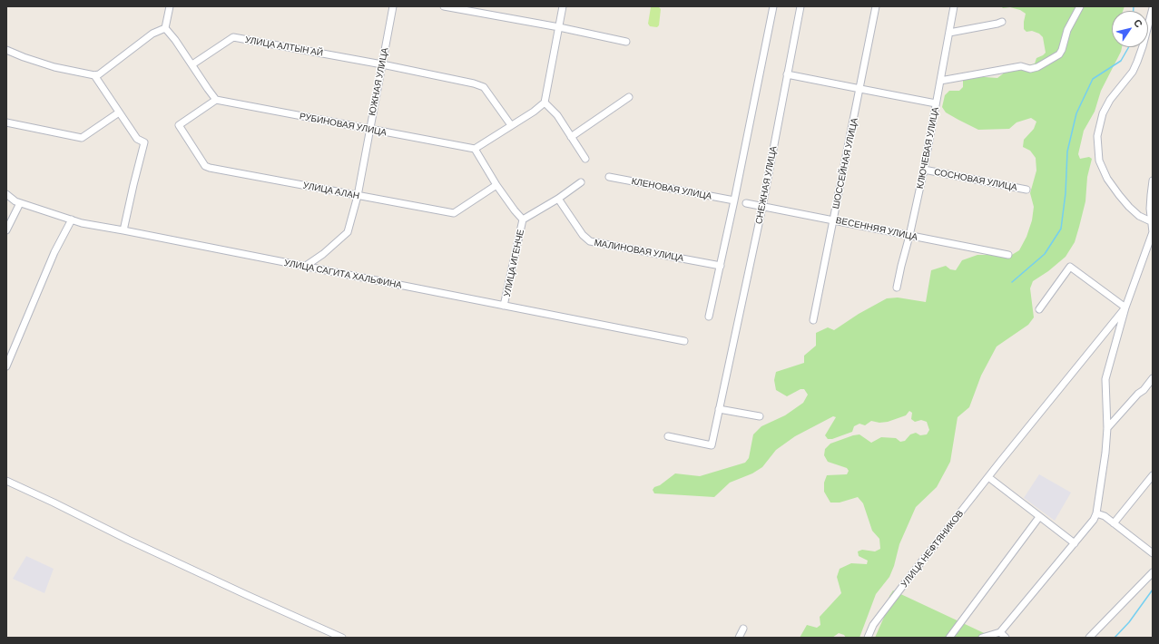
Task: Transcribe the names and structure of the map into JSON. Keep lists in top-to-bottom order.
{
  "streets": {
    "street": [
      "УЛИЦА АЛТЫН АЙ",
      "ЮЖНАЯ УЛИЦА",
      "РУБИНОВАЯ УЛИЦА",
      "КЛЮЧЕВАЯ УЛИЦА",
      "ШОССЕЙНАЯ УЛИЦА",
      "СОСНОВАЯ УЛИЦА",
      "СНЕЖНАЯ УЛИЦА",
      "КЛЕНОВАЯ УЛИЦА",
      "УЛИЦА АЛАН",
      "ВЕСЕННЯЯ УЛИЦА",
      "МАЛИНОВАЯ УЛИЦА",
      "УЛИЦА ИГЕНЧЕ",
      "УЛИЦА САГИТА ХАЛЬФИНА",
      "УЛИЦА НЕФТЯНИКОВ"
    ]
  },
  "crossings": [
    ["УЛИЦА АЛТЫН АЙ", "ЮЖНАЯ УЛИЦА"],
    ["ЮЖНАЯ УЛИЦА", "РУБИНОВАЯ УЛИЦА"],
    ["ЮЖНАЯ УЛИЦА", "УЛИЦА АЛАН"],
    ["ЮЖНАЯ УЛИЦА", "УЛИЦА САГИТА ХАЛЬФИНА"],
    ["РУБИНОВАЯ УЛИЦА", "УЛИЦА АЛАН"],
    ["РУБИНОВАЯ УЛИЦА", "УЛИЦА ИГЕНЧЕ"],
    ["КЛЮЧЕВАЯ УЛИЦА", "СОСНОВАЯ УЛИЦА"],
    ["КЛЮЧЕВАЯ УЛИЦА", "ВЕСЕННЯЯ УЛИЦА"],
    ["ШОССЕЙНАЯ УЛИЦА", "ВЕСЕННЯЯ УЛИЦА"],
    ["СНЕЖНАЯ УЛИЦА", "ВЕСЕННЯЯ УЛИЦА"],
    ["УЛИЦА АЛАН", "УЛИЦА ИГЕНЧЕ"],
    ["УЛИЦА ИГЕНЧЕ", "УЛИЦА САГИТА ХАЛЬФИНА"]
  ],
  "north": "top right"
}
